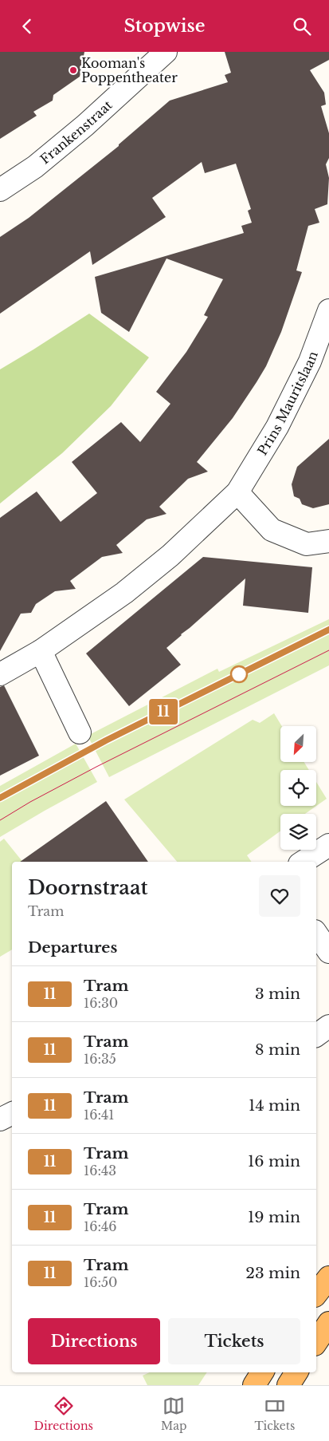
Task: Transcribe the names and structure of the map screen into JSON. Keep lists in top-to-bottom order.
{
  "streets": {
    "street": ["Frankenstraat", "Prins Mauritslaan"]
  },
  "places": ["Kooman's Poppentheater"],
  "lines": ["tram line 11"],
  "north": "bottom left",
  "page": {
    "header": "Stopwise",
    "on_map": "11",
    "heading": [
      ["Doornstraat", "Tram"],
      "Departures"
    ],
    "list": [
      {
        "mark": "11",
        "name": "Tram",
        "note": "16:30",
        "value": "3 min"
      },
      {
        "mark": "11",
        "name": "Tram",
        "note": "16:35",
        "value": "8 min"
      },
      {
        "mark": "11",
        "name": "Tram",
        "note": "16:41",
        "value": "14 min"
      },
      {
        "mark": "11",
        "name": "Tram",
        "note": "16:43",
        "value": "16 min"
      },
      {
        "mark": "11",
        "name": "Tram",
        "note": "16:46",
        "value": "19 min"
      },
      {
        "mark": "11",
        "name": "Tram",
        "note": "16:50",
        "value": "23 min"
      }
    ],
    "buttons": ["Directions", "Tickets"],
    "tabs": ["Directions", "Map", "Tickets"]
  }
}
